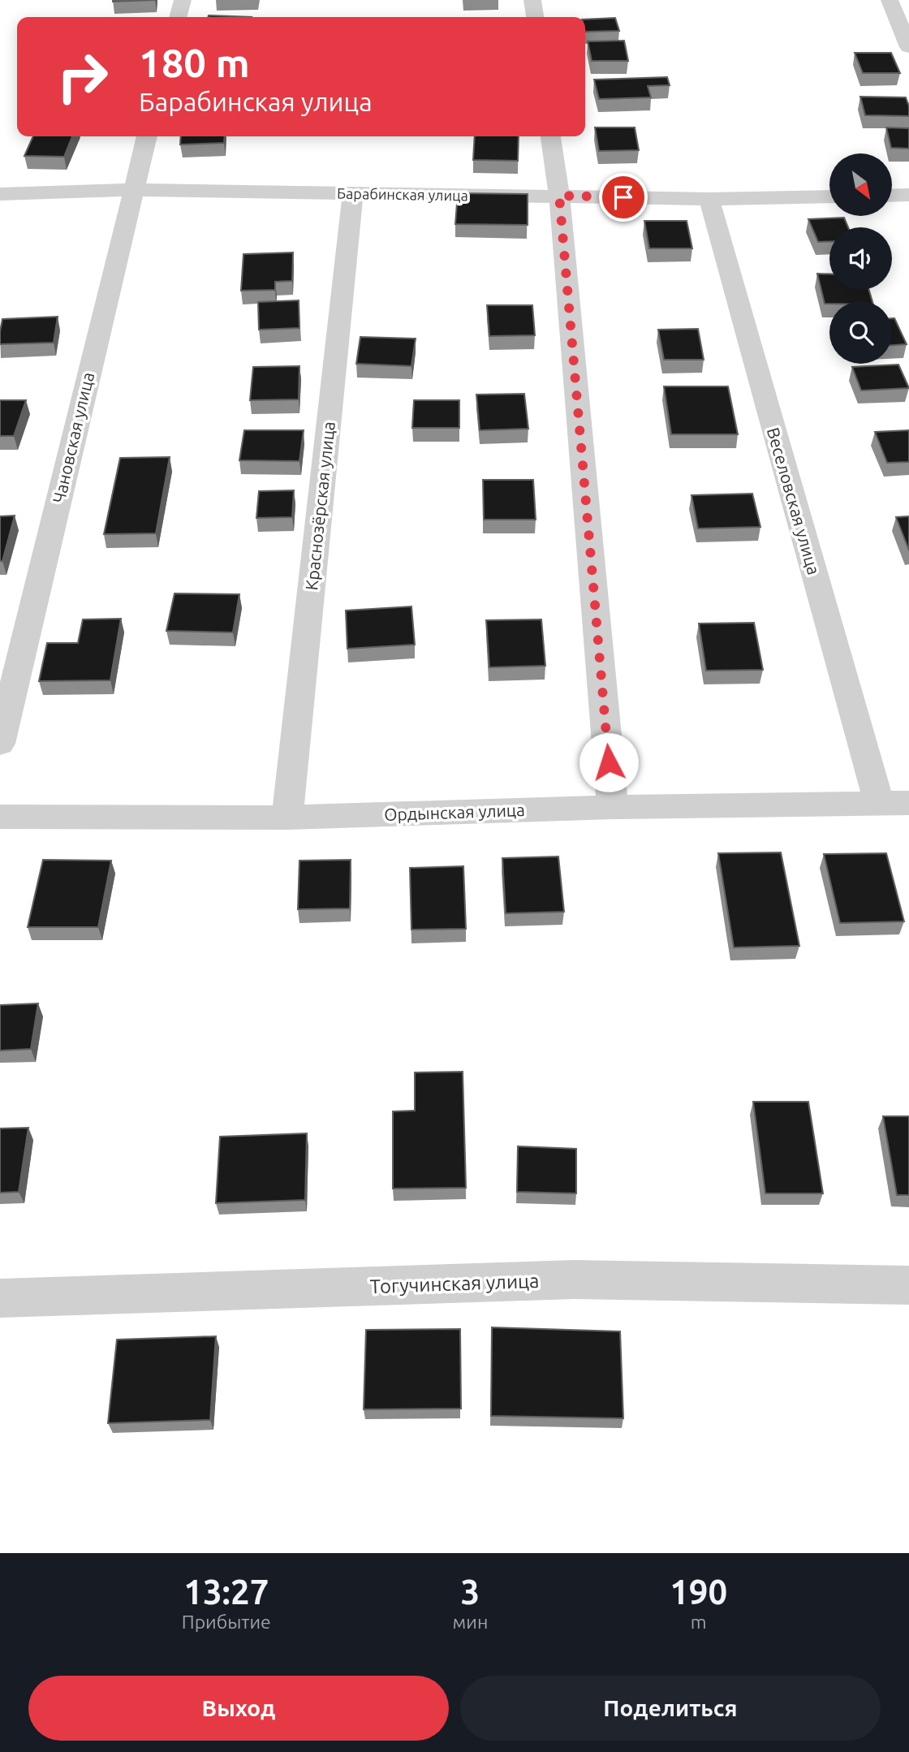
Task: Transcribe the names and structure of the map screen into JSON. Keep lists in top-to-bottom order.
{
  "streets": {
    "street": [
      "Барабинская улица",
      "Чановская улица",
      "Веселовская улица",
      "Краснозёрская улица",
      "Ордынская улица",
      "Тогучинская улица"
    ]
  },
  "crossings": [
    ["Барабинская улица", "Чановская улица"],
    ["Барабинская улица", "Веселовская улица"],
    ["Барабинская улица", "Краснозёрская улица"],
    ["Веселовская улица", "Ордынская улица"],
    ["Краснозёрская улица", "Ордынская улица"]
  ],
  "north": "bottom right",
  "page": {
    "turn": ["180 m", "Барабинская улица"],
    "eta": [
      "13:27",
      "Прибытие",
      "3",
      "мин",
      "190",
      "m"
    ],
    "buttons": ["Выход", "Поделиться"]
  }
}
